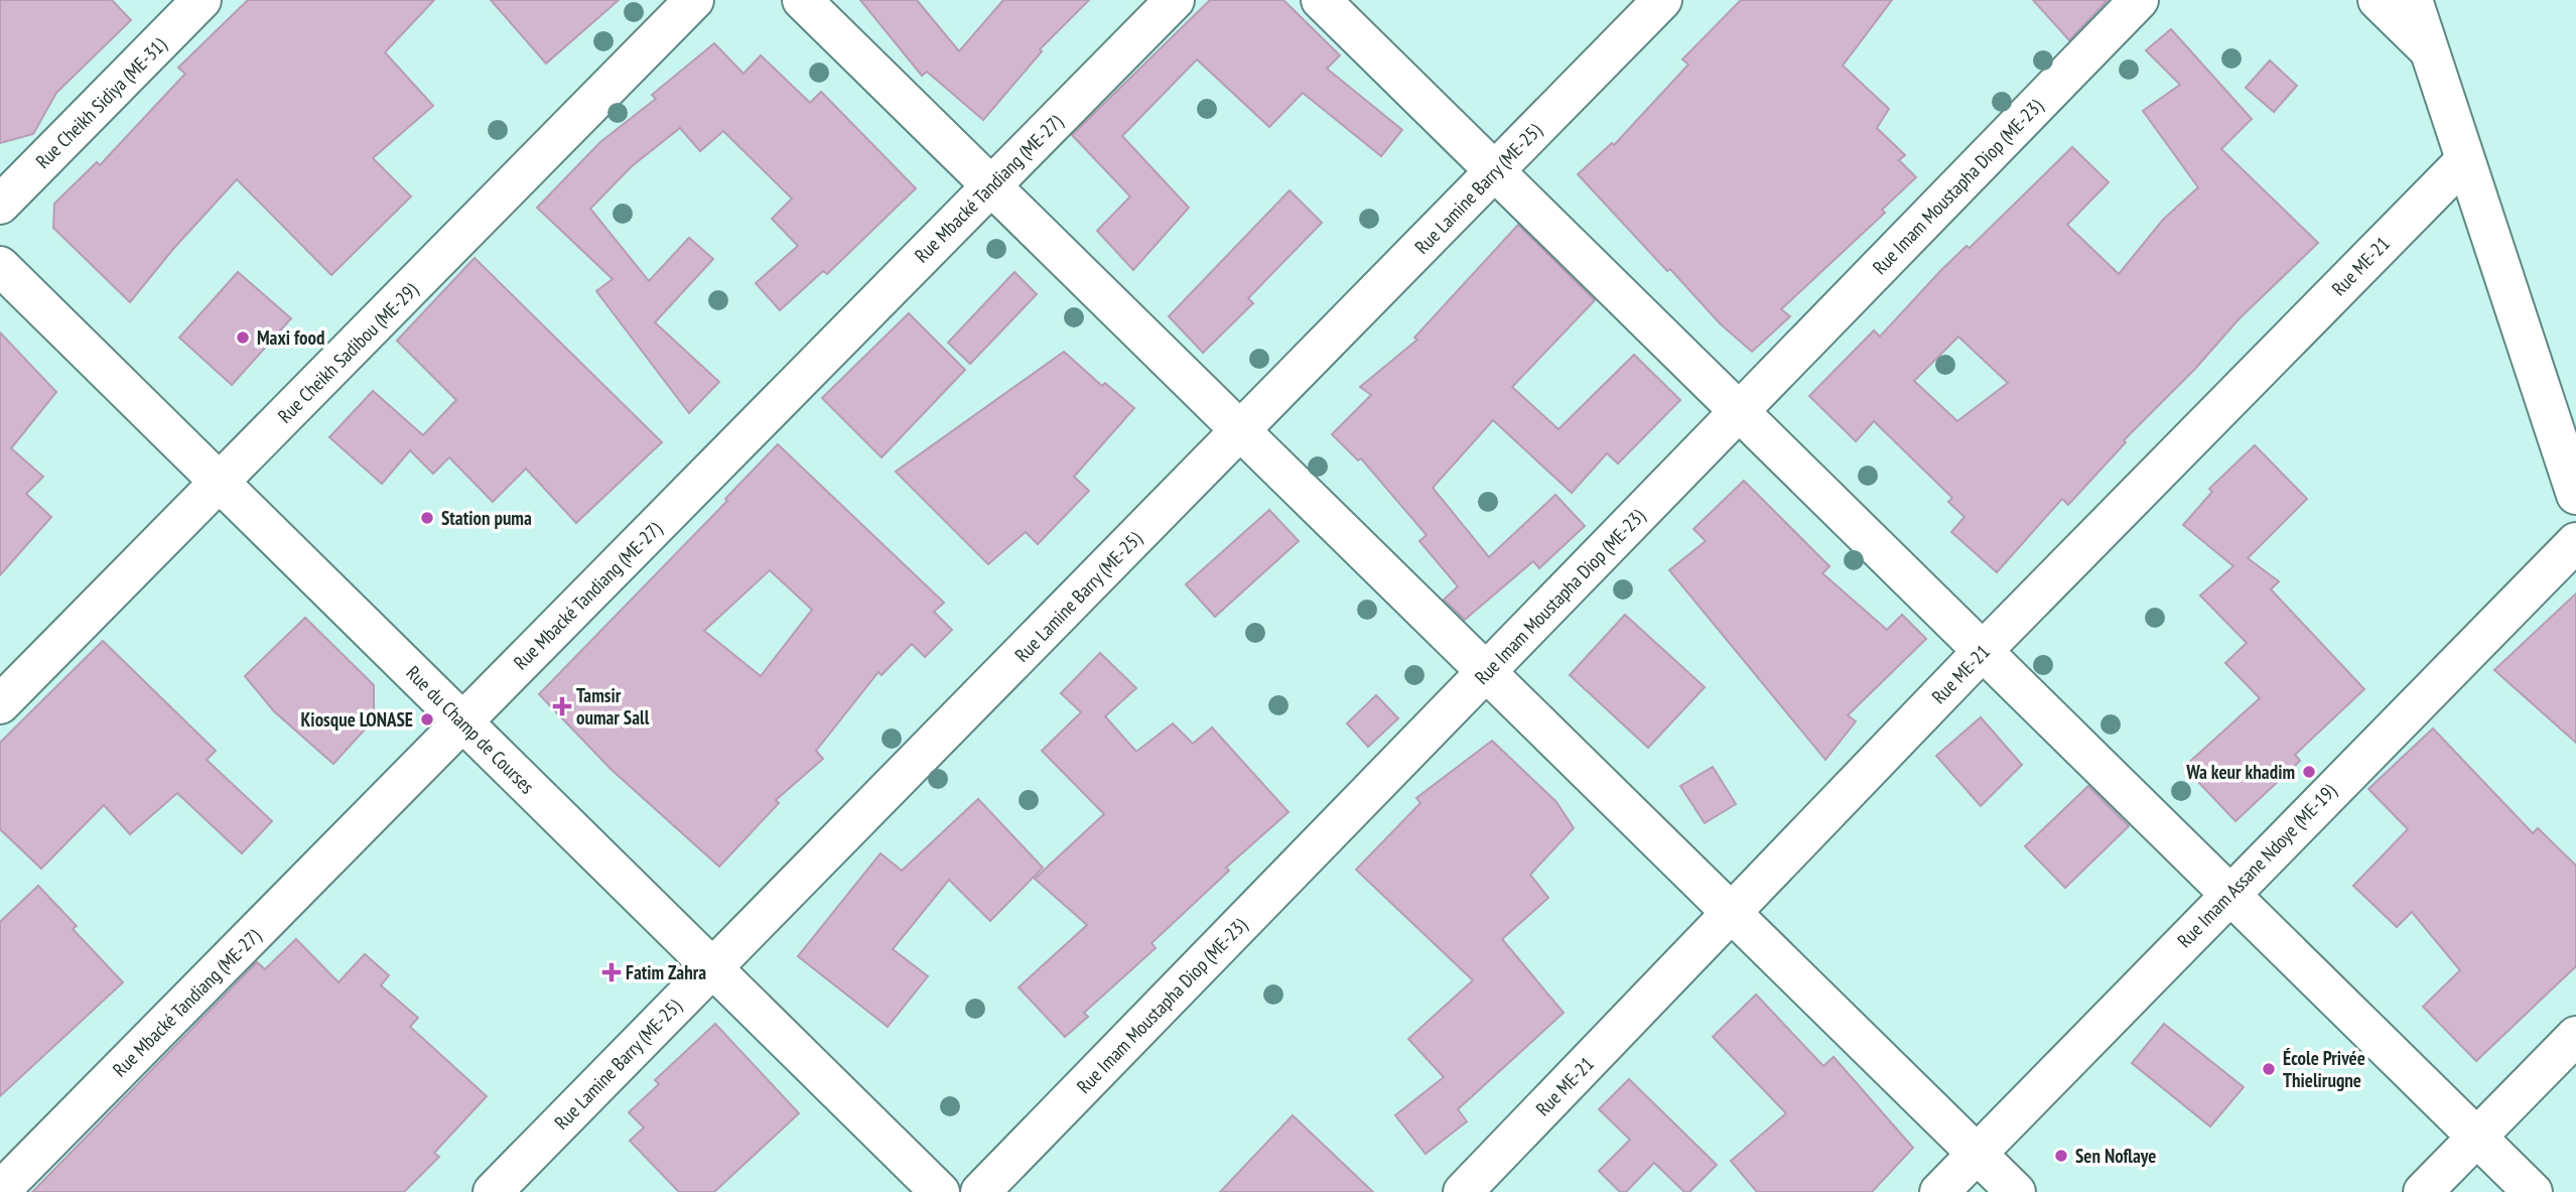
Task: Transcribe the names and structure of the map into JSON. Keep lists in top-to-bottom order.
{
  "streets": {
    "street": [
      "Rue Cheikh Sidiya (ME-31)",
      "Rue Imam Moustapha Diop (ME-23)",
      "Rue Mbacké Tandiang (ME-27)",
      "Rue Lamine Barry (ME-25)",
      "Rue ME-21",
      "Rue Cheikh Sadibou (ME-29)",
      "Rue du Champ de Courses",
      "Rue Imam Assane Ndoye (ME-19)"
    ]
  },
  "crossings": [
    ["Rue Mbacké Tandiang (ME-27)", "Rue du Champ de Courses"],
    ["Rue Lamine Barry (ME-25)", "Rue du Champ de Courses"],
    ["Rue Cheikh Sadibou (ME-29)", "Rue du Champ de Courses"]
  ],
  "places": {
    "other": [
      "Maxi food",
      "Station puma",
      "Kiosque LONASE",
      "Wa keur khadim",
      "École Privée Thielirugne",
      "Sen Noflaye"
    ],
    "health": ["Tamsir oumar Sall", "Fatim Zahra"]
  }
}
